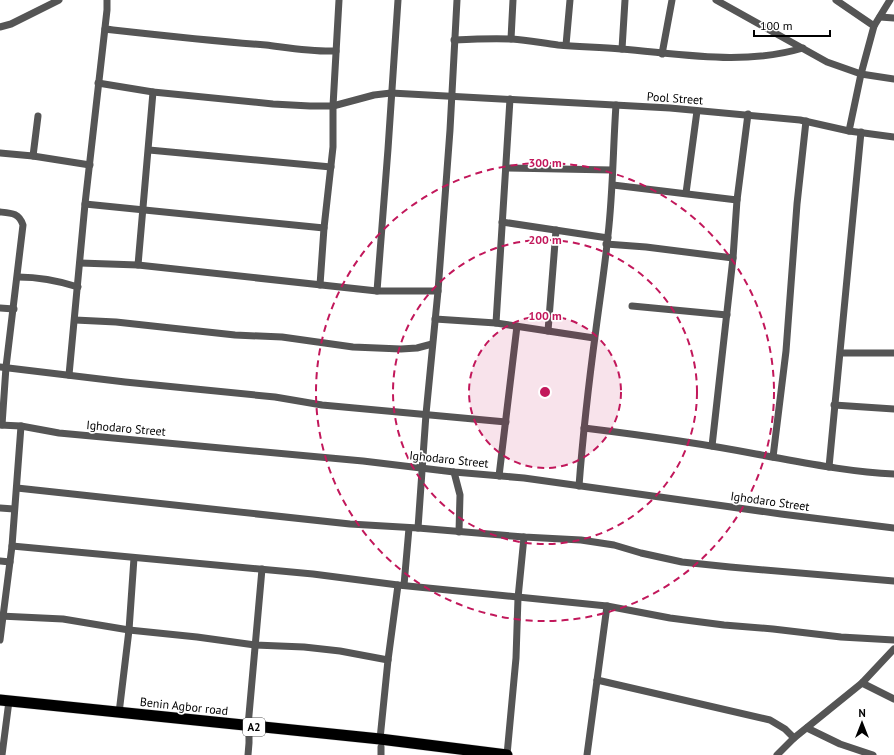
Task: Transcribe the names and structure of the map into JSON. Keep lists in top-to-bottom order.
{
  "streets": {
    "highway": ["Benin Agbor road", "A2"],
    "street": ["Pool Street", "Ighodaro Street"]
  },
  "scale_bar": "100 m",
  "north": "top",
  "rings": ["300 m", "200 m", "100 m"]
}
